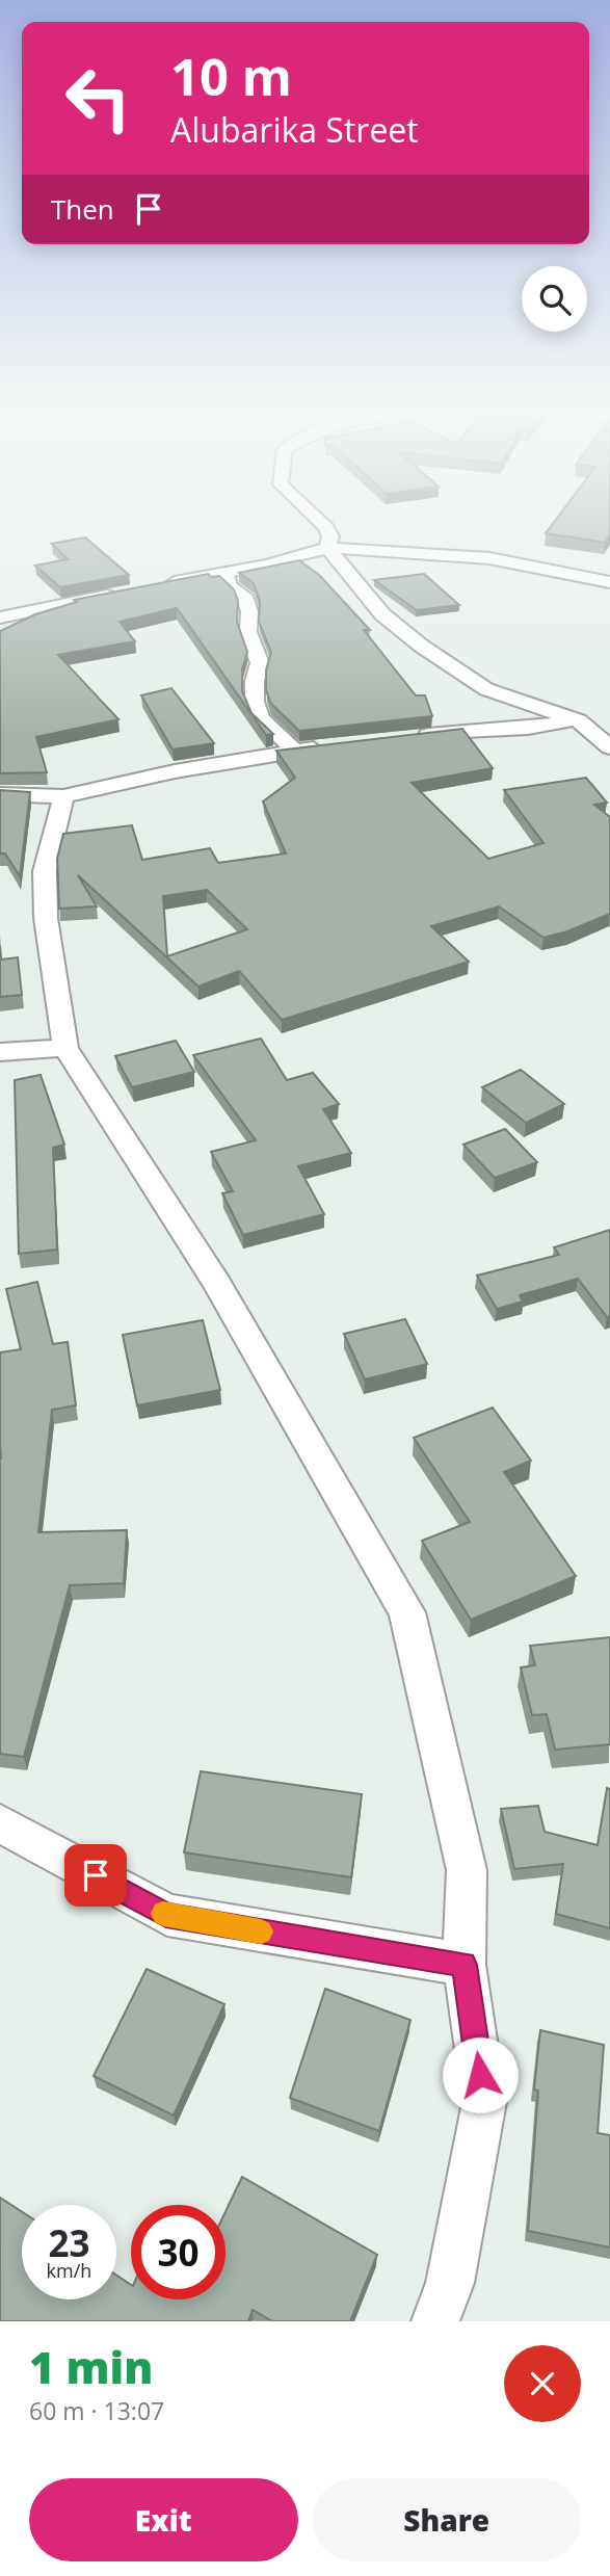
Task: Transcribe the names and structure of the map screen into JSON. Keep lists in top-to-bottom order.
{
  "page": {
    "turn": ["10 m", "Alubarika Street"],
    "then": "Then",
    "speed": "23 km/h",
    "limit": "30",
    "heading": ["1 min", "60 m · 13:07"],
    "buttons": ["Exit", "Share"]
  }
}
